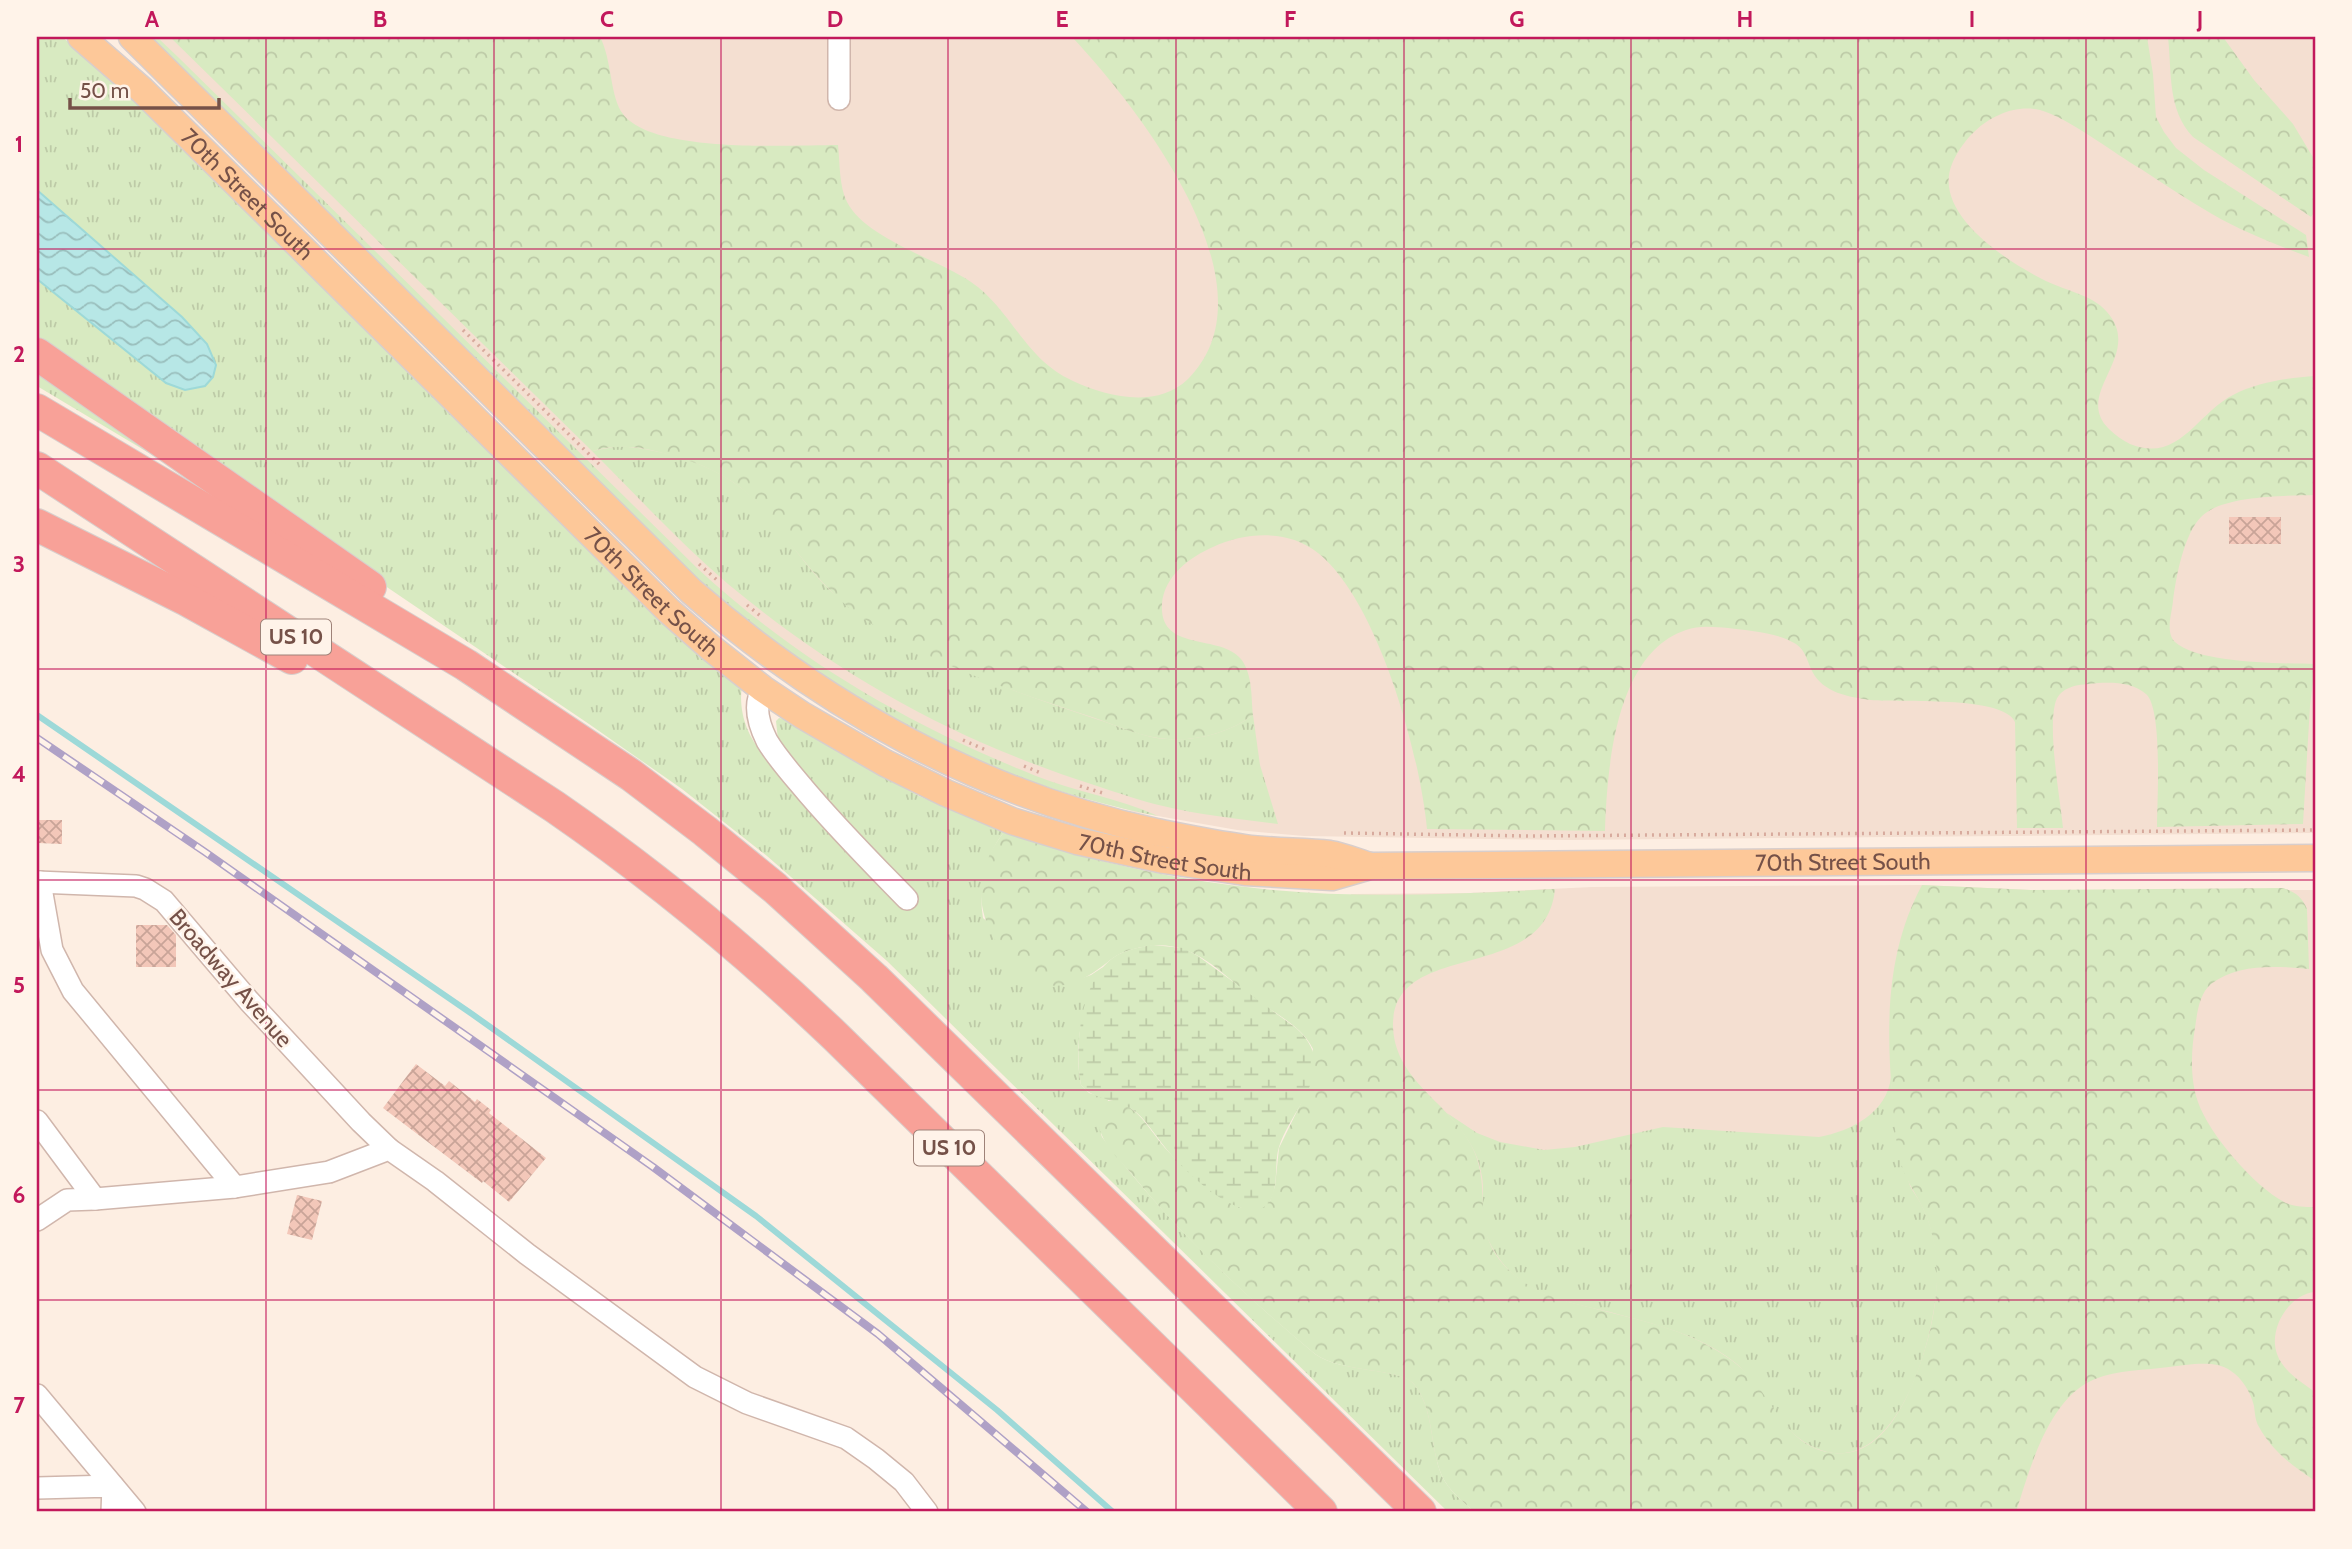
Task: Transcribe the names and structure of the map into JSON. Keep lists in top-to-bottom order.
{
  "streets": {
    "highway": ["US 10"],
    "main road": ["70th Street South"],
    "street": ["Broadway Avenue"]
  },
  "scale_bar": "50 m",
  "grid": {
    "columns": [
      "A",
      "B",
      "C",
      "D",
      "E",
      "F",
      "G",
      "H",
      "I",
      "J"
    ],
    "rows": [
      "1",
      "2",
      "3",
      "4",
      "5",
      "6",
      "7"
    ]
  }
}
